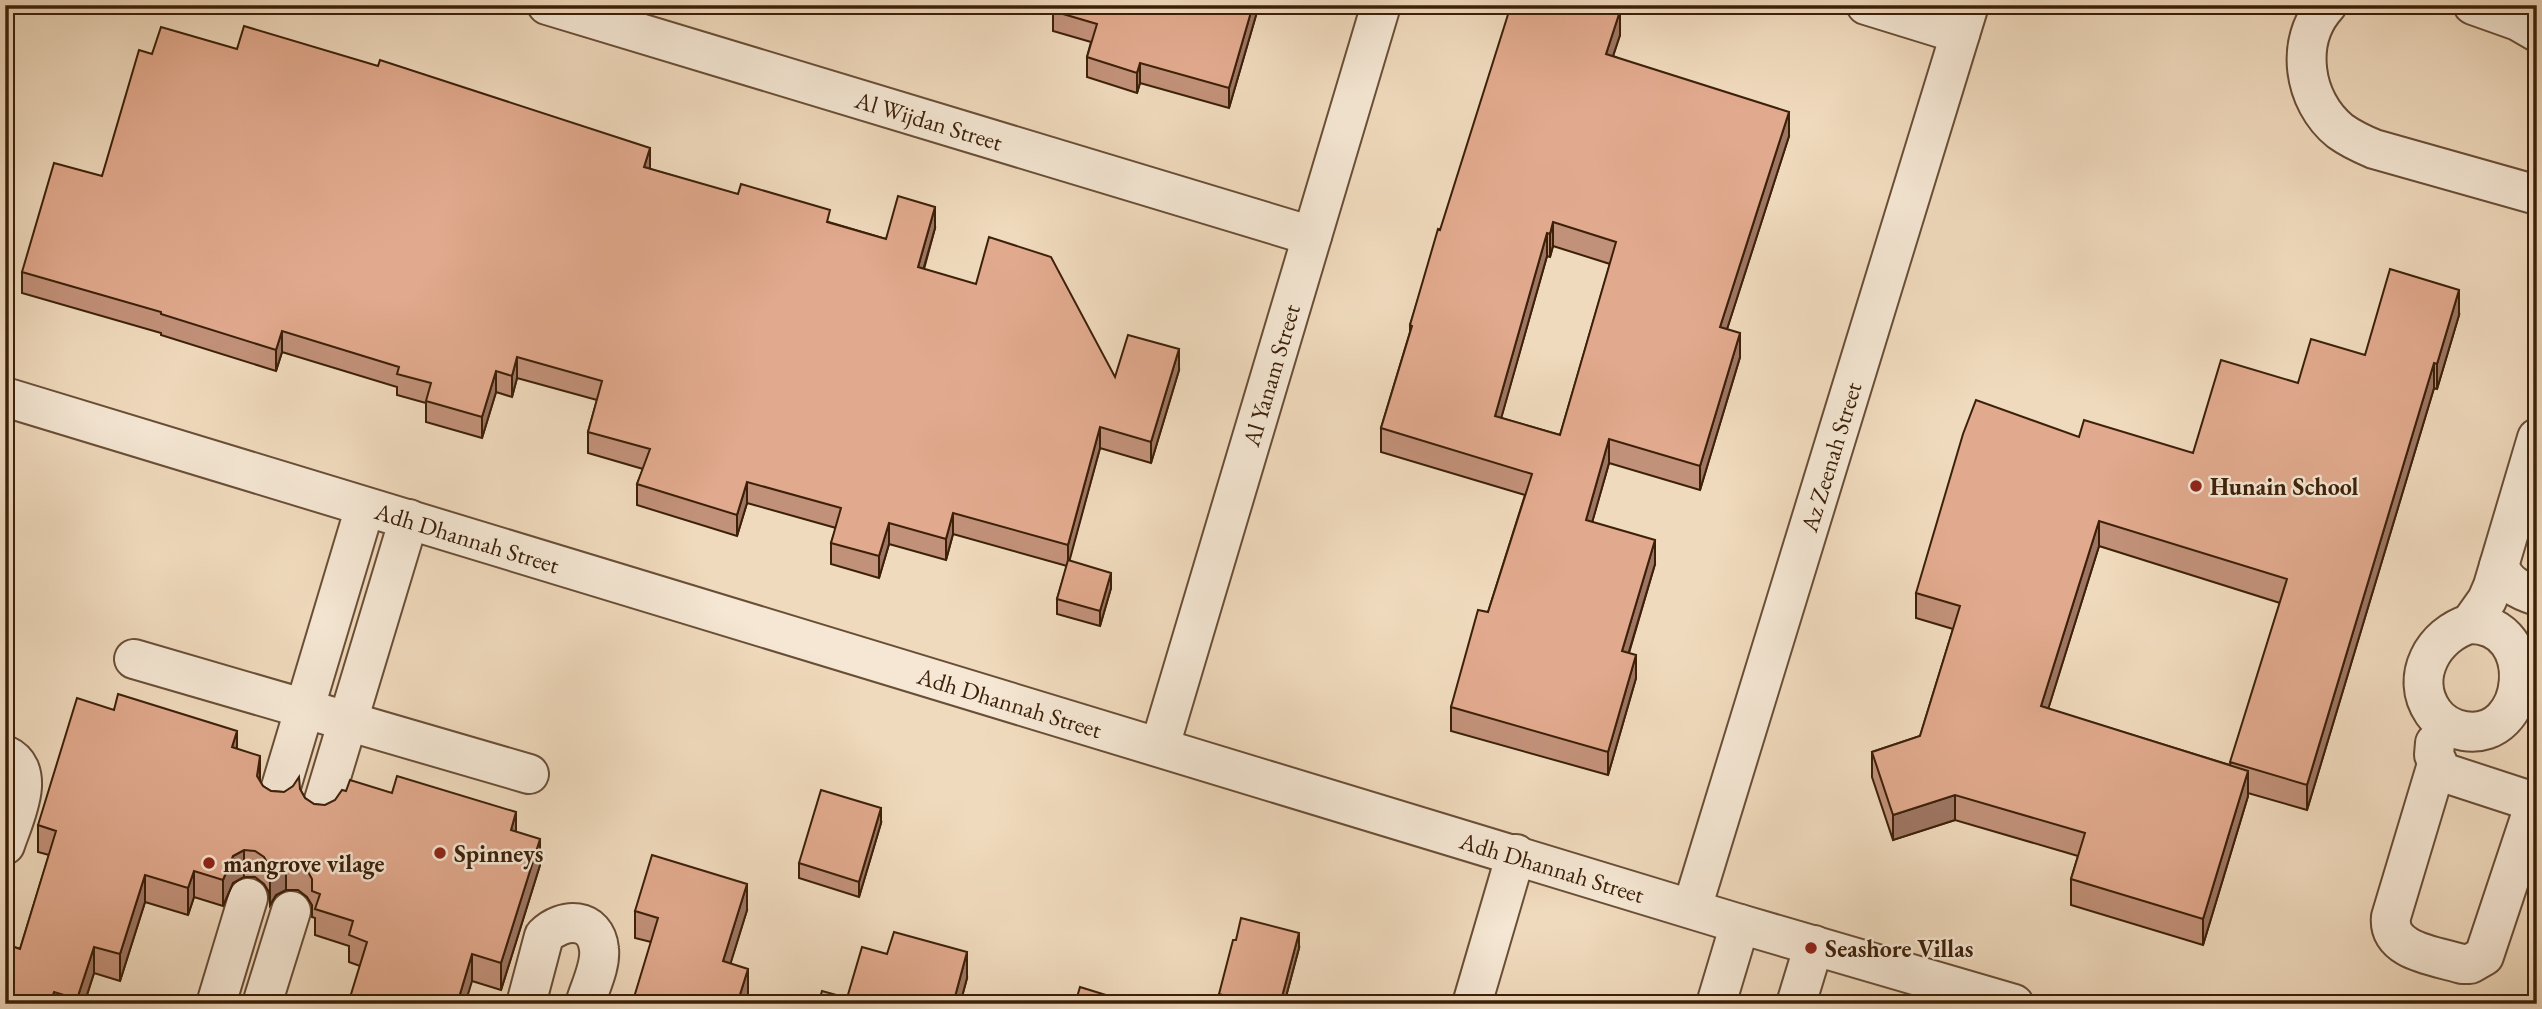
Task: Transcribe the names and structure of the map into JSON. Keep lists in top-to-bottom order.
{
  "streets": {
    "street": [
      "Al Wijdan Street",
      "Al Yanam Street",
      "Az Zeenah Street",
      "Adh Dhannah Street"
    ]
  },
  "crossings": [
    ["Al Wijdan Street", "Al Yanam Street"],
    ["Al Yanam Street", "Adh Dhannah Street"],
    ["Az Zeenah Street", "Adh Dhannah Street"]
  ],
  "places": [
    "Hunain School",
    "Spinneys",
    "mangrove vilage",
    "Seashore Villas"
  ]
}
